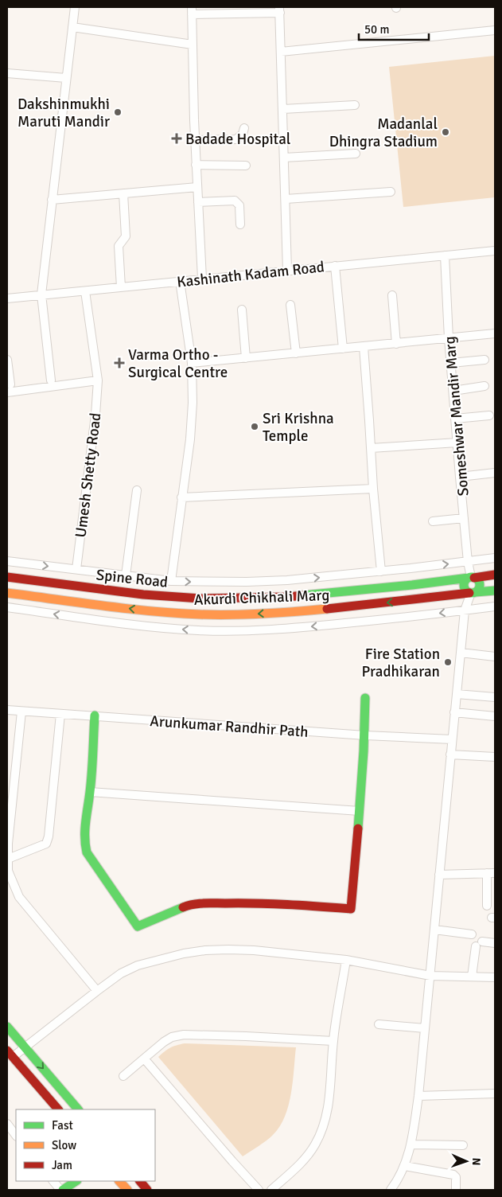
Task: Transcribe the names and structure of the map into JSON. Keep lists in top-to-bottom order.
{
  "streets": {
    "main road": ["Spine Road", "Akurdi Chikhali Marg"],
    "street": [
      "Kashinath Kadam Road",
      "Someshwar Mandir Marg",
      "Umesh Shetty Road",
      "Arunkumar Randhir Path"
    ]
  },
  "crossings": [
    ["Kashinath Kadam Road", "Someshwar Mandir Marg"],
    ["Kashinath Kadam Road", "Umesh Shetty Road"],
    ["Someshwar Mandir Marg", "Spine Road"],
    ["Someshwar Mandir Marg", "Akurdi Chikhali Marg"],
    ["Spine Road", "Akurdi Chikhali Marg"]
  ],
  "one_way": ["Akurdi Chikhali Marg"],
  "places": {
    "other": [
      "Dakshinmukhi Maruti Mandir",
      "Madanlal Dhingra Stadium",
      "Sri Krishna Temple",
      "Fire Station Pradhikaran"
    ],
    "health": ["Badade Hospital", "Varma Ortho - Surgical Centre"]
  },
  "legend": ["Fast", "Slow", "Jam"],
  "scale_bar": "50 m",
  "north": "right"
}
